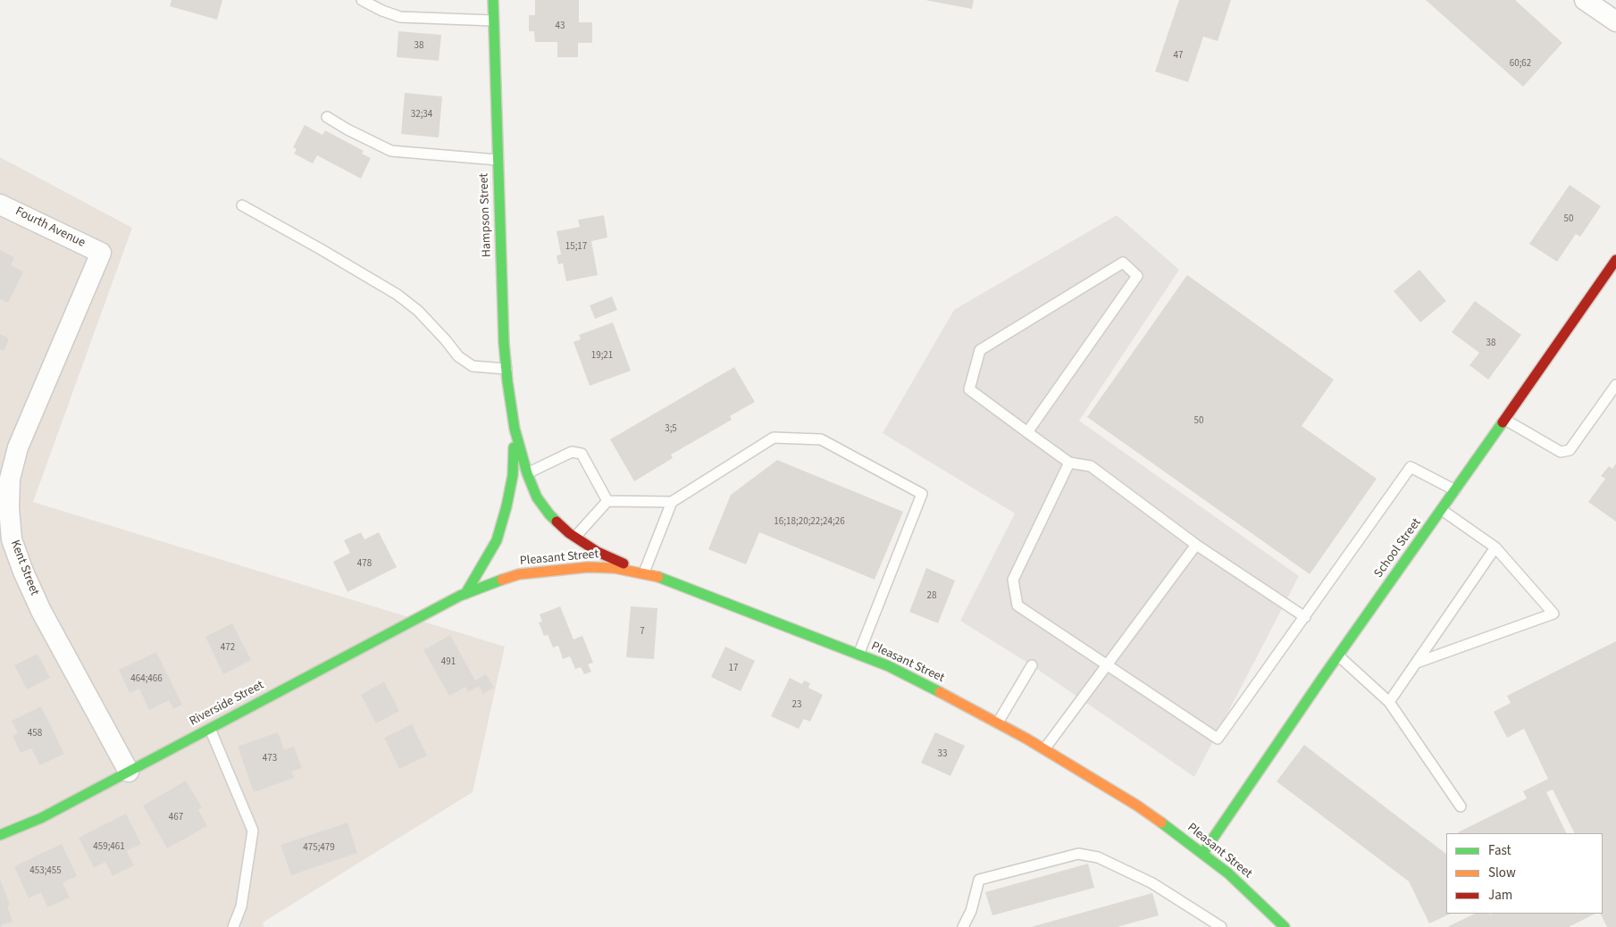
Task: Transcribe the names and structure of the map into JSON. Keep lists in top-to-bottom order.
{
  "streets": {
    "street": [
      "Hampson Street",
      "Fourth Avenue",
      "School Street",
      "Pleasant Street",
      "Kent Street",
      "Riverside Street"
    ]
  },
  "crossings": [
    ["Hampson Street", "Pleasant Street"],
    ["Hampson Street", "Riverside Street"],
    ["Fourth Avenue", "Kent Street"],
    ["School Street", "Pleasant Street"],
    ["Pleasant Street", "Riverside Street"],
    ["Kent Street", "Riverside Street"]
  ],
  "house_numbers": [
    "43",
    "38",
    "47",
    "60;62",
    "32;34",
    "50",
    "15;17",
    "38",
    "19;21",
    "50",
    "3;5",
    "16;18;20;22;24;26",
    "478",
    "28",
    "7",
    "472",
    "491",
    "17",
    "464;466",
    "23",
    "458",
    "33",
    "473",
    "467",
    "459;461",
    "475;479",
    "453;455"
  ],
  "legend": ["Fast", "Slow", "Jam"]
}
